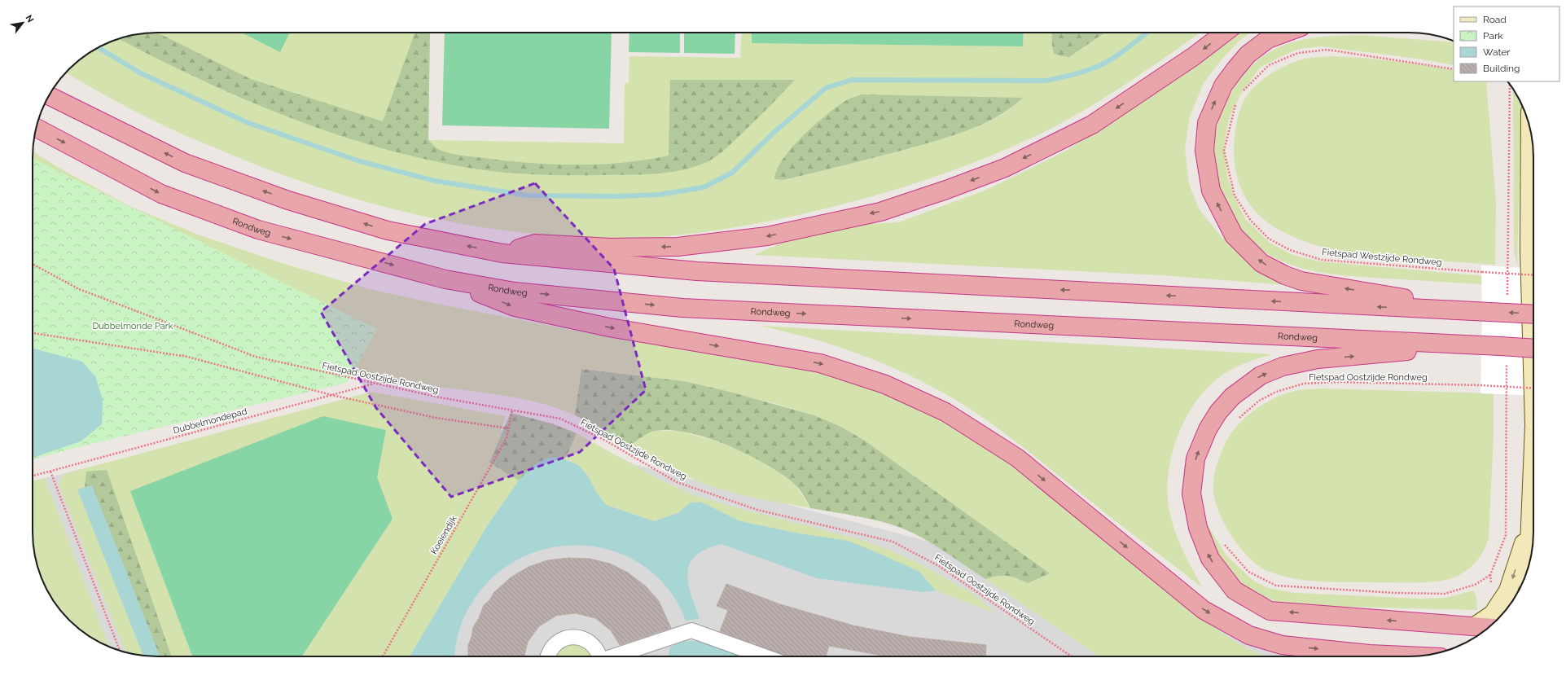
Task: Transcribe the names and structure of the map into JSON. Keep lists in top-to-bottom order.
{
  "streets": {
    "highway": ["Rondweg"],
    "path": [
      "Fietspad Westzijde Rondweg",
      "Fietspad Oostzijde Rondweg",
      "Dubbelmondepad",
      "Koeiendijk"
    ]
  },
  "crossings": [
    ["Fietspad Oostzijde Rondweg", "Dubbelmondepad"],
    ["Fietspad Oostzijde Rondweg", "Koeiendijk"]
  ],
  "parks": ["Dubbelmonde Park"],
  "legend": [
    "Road",
    "Park",
    "Water",
    "Building"
  ],
  "north": "top right"
}
